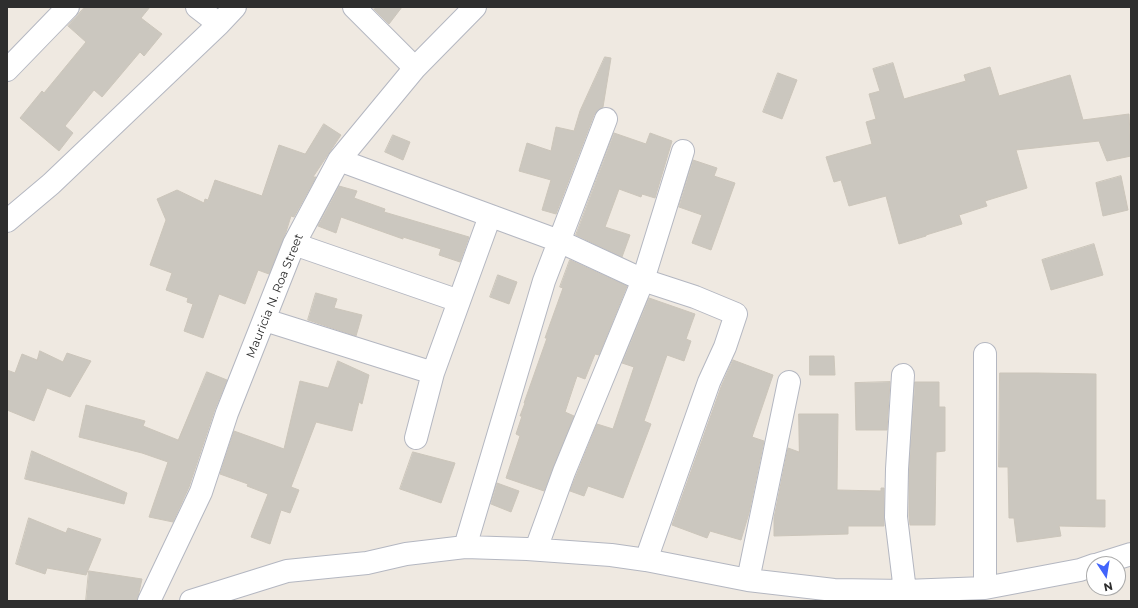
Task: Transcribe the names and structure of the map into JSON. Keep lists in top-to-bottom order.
{
  "streets": {
    "street": ["Mauricia N. Roa Street"]
  },
  "north": "bottom"
}
